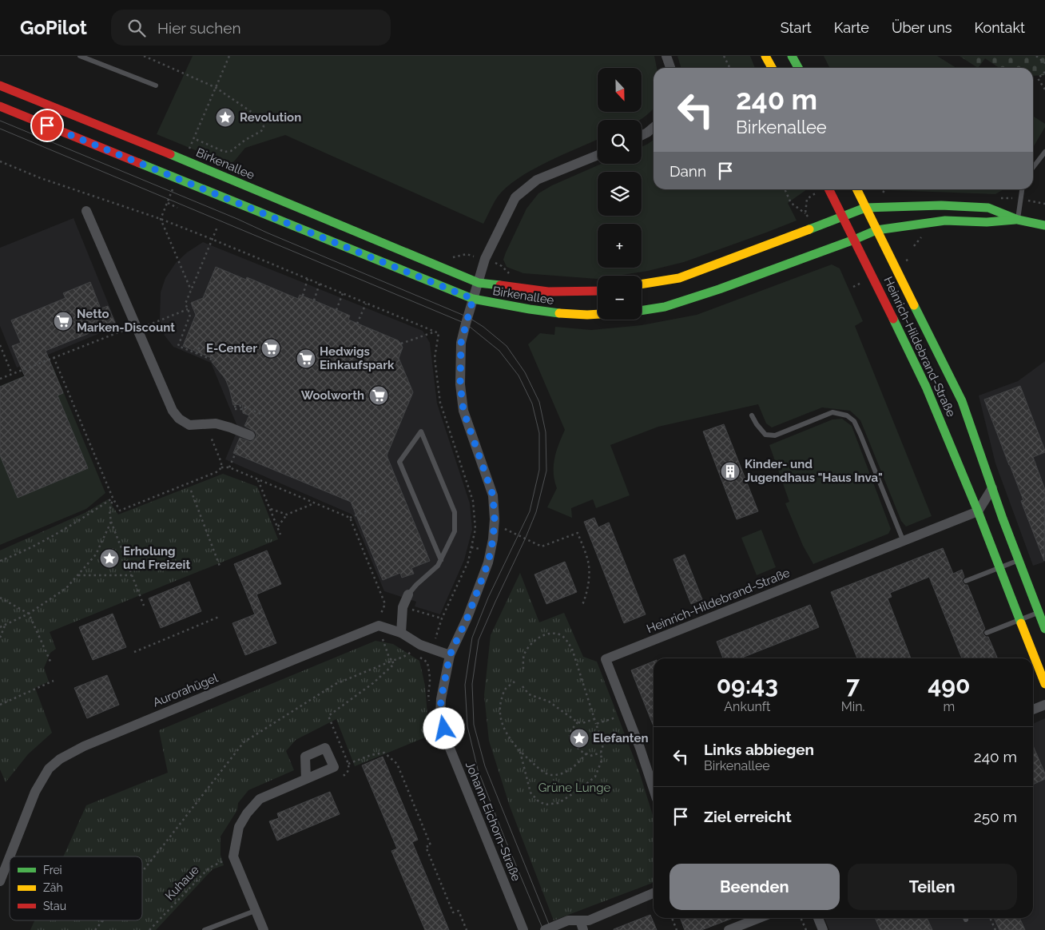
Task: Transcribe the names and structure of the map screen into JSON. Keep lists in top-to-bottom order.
{
  "streets": {
    "street": [
      "Birkenallee",
      "Heinrich-Hildebrand-Straße",
      "Aurorahügel",
      "Johann-Eichorn-Straße"
    ],
    "path": ["Kuhaue"]
  },
  "crossings": [
    ["Birkenallee", "Johann-Eichorn-Straße"]
  ],
  "parks": ["Grüne Lunge"],
  "places": {
    "place": ["Revolution", "Erholung und Freizeit", "Elefanten"],
    "supermarket": [
      "Netto Marken-Discount",
      "E-Center",
      "Hedwigs Einkaufspark",
      "Woolworth"
    ],
    "building": ["Kinder- und Jugendhaus \"Haus Inva\""]
  },
  "legend": ["Frei", "Zäh", "Stau"],
  "north": "bottom",
  "page": {
    "header": "GoPilot",
    "search": "Hier suchen",
    "nav": [
      "Start",
      "Karte",
      "Über uns",
      "Kontakt"
    ],
    "map_buttons": ["+", "−"],
    "turn": ["240 m", "Birkenallee"],
    "then": "Dann",
    "eta": [
      "09:43",
      "Ankunft",
      "7",
      "Min.",
      "490",
      "m"
    ],
    "list": [
      {
        "name": "Links abbiegen",
        "note": "Birkenallee",
        "value": "240 m"
      },
      {
        "name": "Ziel erreicht",
        "value": "250 m"
      }
    ],
    "buttons": ["Beenden", "Teilen"]
  }
}
